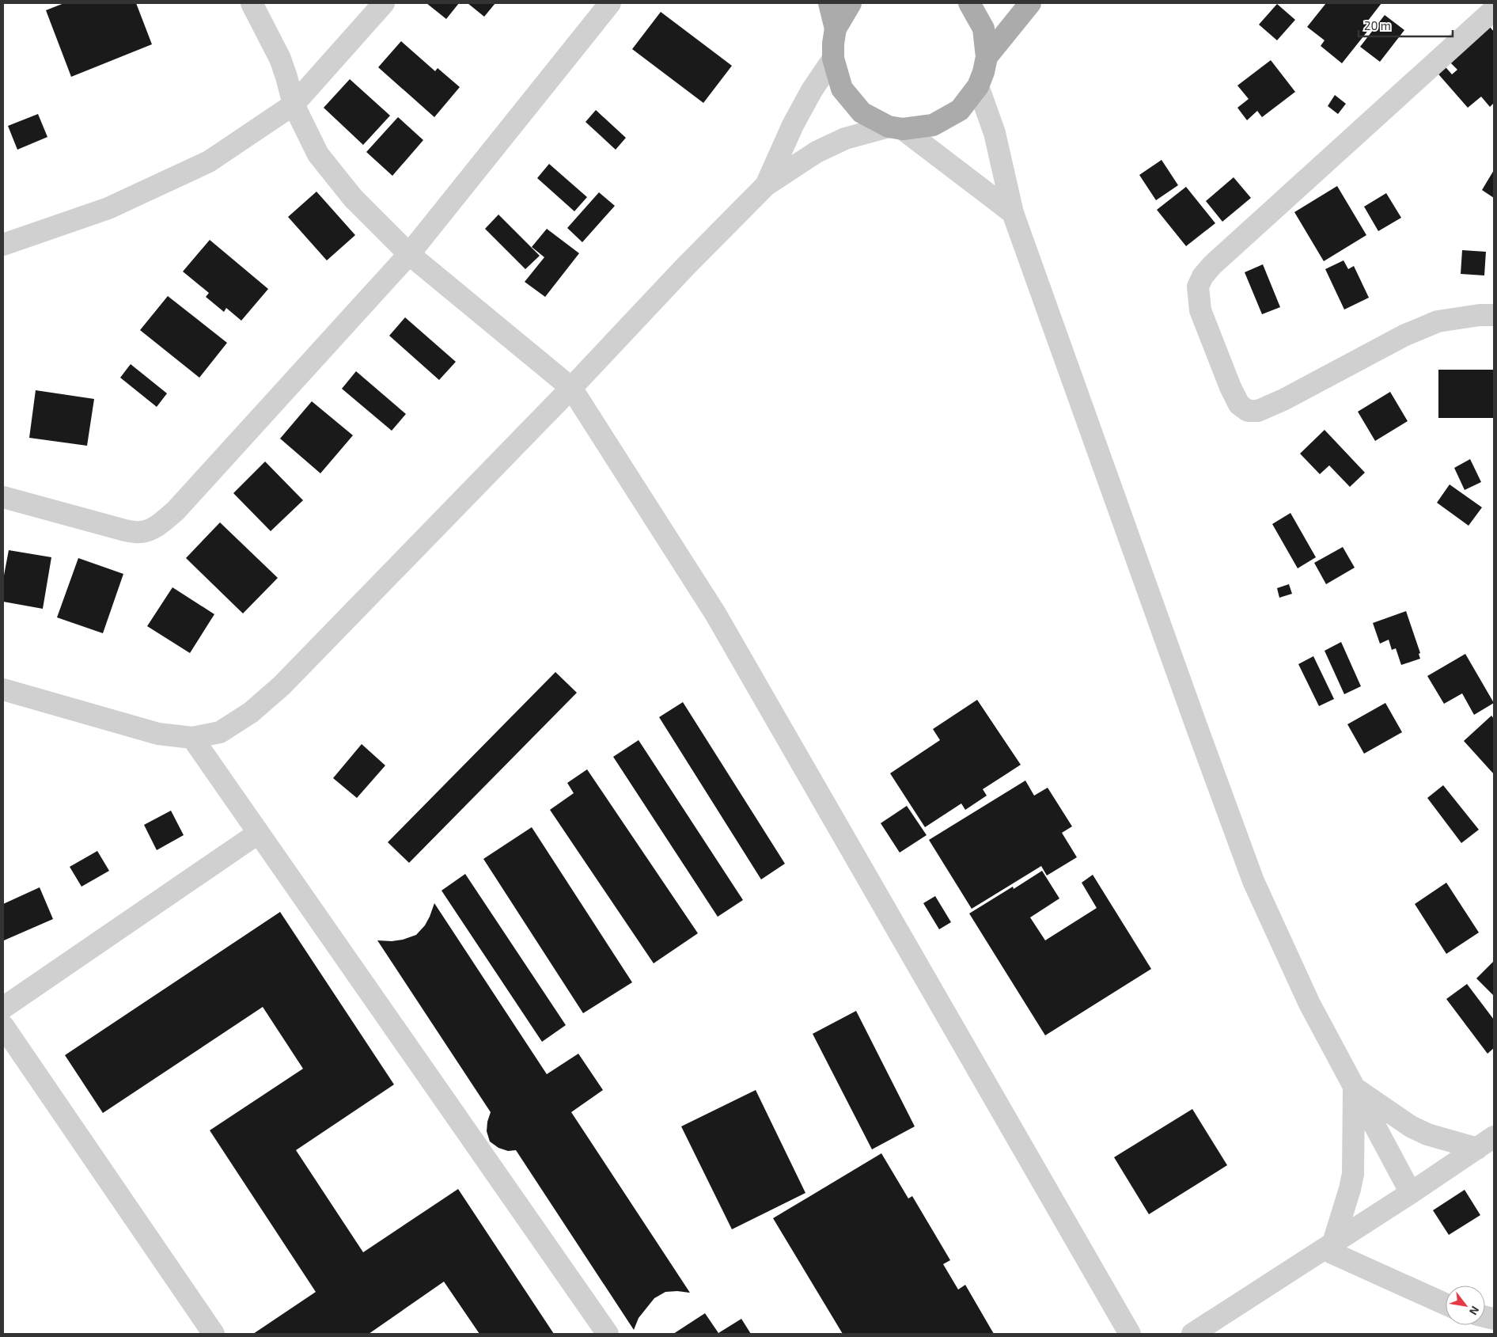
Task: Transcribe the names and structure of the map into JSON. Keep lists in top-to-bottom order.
{
  "scale_bar": "20 m",
  "north": "bottom right"
}
